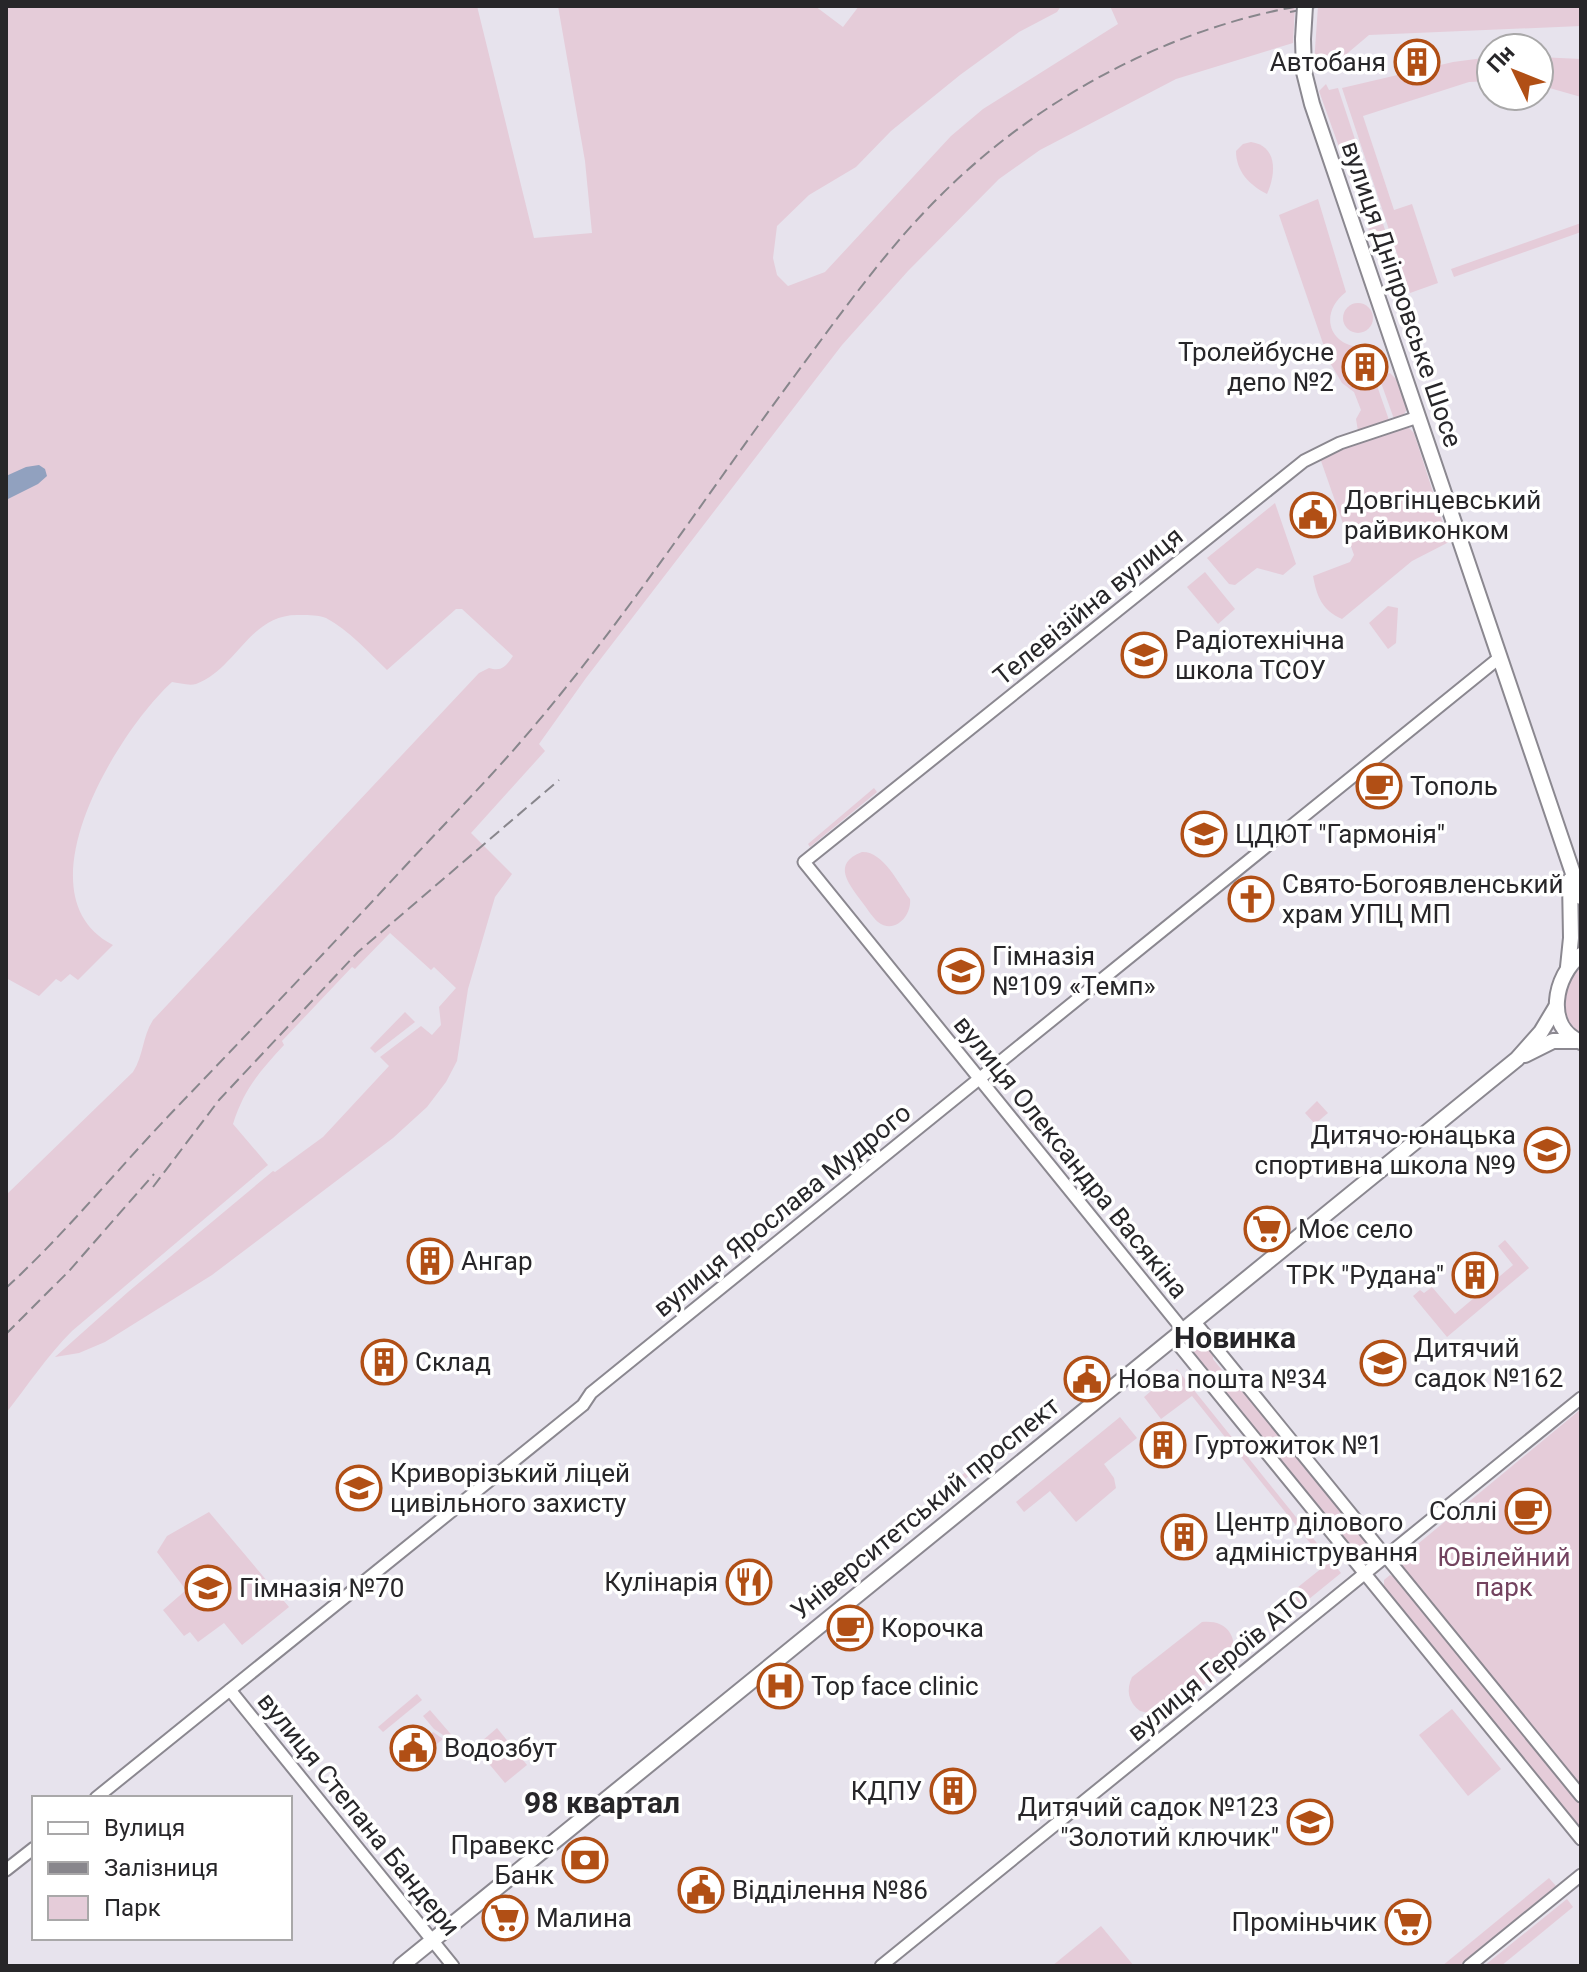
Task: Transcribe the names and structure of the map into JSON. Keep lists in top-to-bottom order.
{
  "streets": {
    "main road": ["вулиця Дніпровське Шосе", "Університетський проспект"],
    "street": [
      "Телевізійна вулиця",
      "вулиця Олександра Васякіна",
      "вулиця Ярослава Мудрого",
      "вулиця Героїв АТО",
      "вулиця Степана Бандери"
    ]
  },
  "crossings": [
    ["вулиця Дніпровське Шосе", "Телевізійна вулиця"],
    ["вулиця Дніпровське Шосе", "вулиця Ярослава Мудрого"],
    ["Телевізійна вулиця", "вулиця Олександра Васякіна"],
    ["вулиця Олександра Васякіна", "вулиця Ярослава Мудрого"],
    ["вулиця Олександра Васякіна", "Університетський проспект"],
    ["вулиця Олександра Васякіна", "вулиця Героїв АТО"],
    ["вулиця Ярослава Мудрого", "вулиця Степана Бандери"],
    ["Університетський проспект", "вулиця Степана Бандери"]
  ],
  "districts": ["Новинка", "98 квартал"],
  "parks": ["Ювілейний парк"],
  "places": {
    "building": [
      "Автобаня",
      "Тролейбусне депо №2",
      "Ангар",
      "ТРК \"Рудана\"",
      "Склад",
      "Гуртожиток №1",
      "Центр ділового адміністрування",
      "КДПУ"
    ],
    "public building": [
      "Довгінцевський райвиконком",
      "Нова пошта №34",
      "Водозбут",
      "Відділення №86"
    ],
    "school or university": [
      "Радіотехнічна школа ТСОУ",
      "ЦДЮТ \"Гармонія\"",
      "Гімназія №109 «Темп»",
      "Дитячо-юнацька спортивна школа №9",
      "Дитячий садок №162",
      "Криворізький ліцей цивільного захисту",
      "Гімназія №70",
      "Дитячий садок №123 \"Золотий ключик\""
    ],
    "cafe": ["Тополь", "Соллі", "Корочка"],
    "church": ["Свято-Богоявленський храм УПЦ МП"],
    "supermarket": ["Моє село", "Малина", "Проміньчик"],
    "restaurant": ["Кулінарія"],
    "hospital": ["Top face clinic"],
    "bank": ["Правекс Банк"]
  },
  "legend": ["Вулиця", "Залізниця", "Парк"],
  "north": "top left"
}
